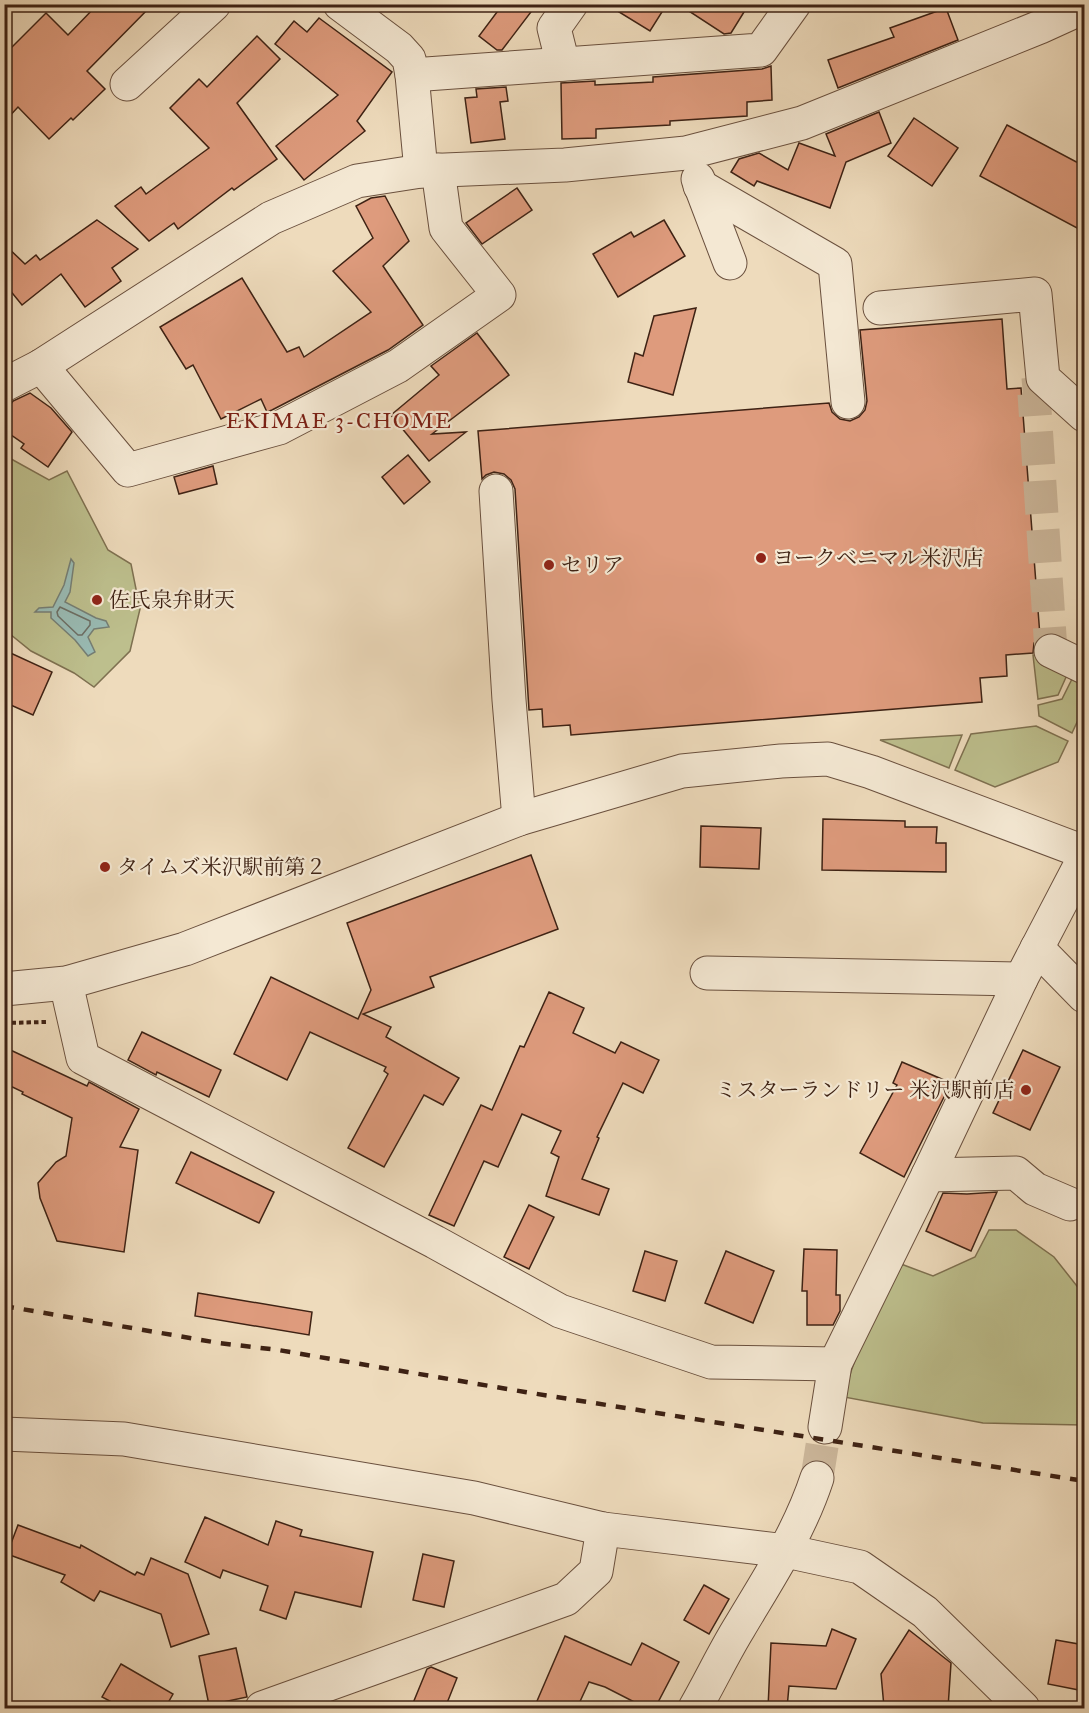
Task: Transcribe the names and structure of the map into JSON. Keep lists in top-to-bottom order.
{
  "districts": ["EKIMAE 3-CHOME"],
  "places": [
    "ヨークベニマル米沢店",
    "セリア",
    "佐氏泉弁財天",
    "タイムズ米沢駅前第２",
    "ミスターランドリー 米沢駅前店"
  ]
}
